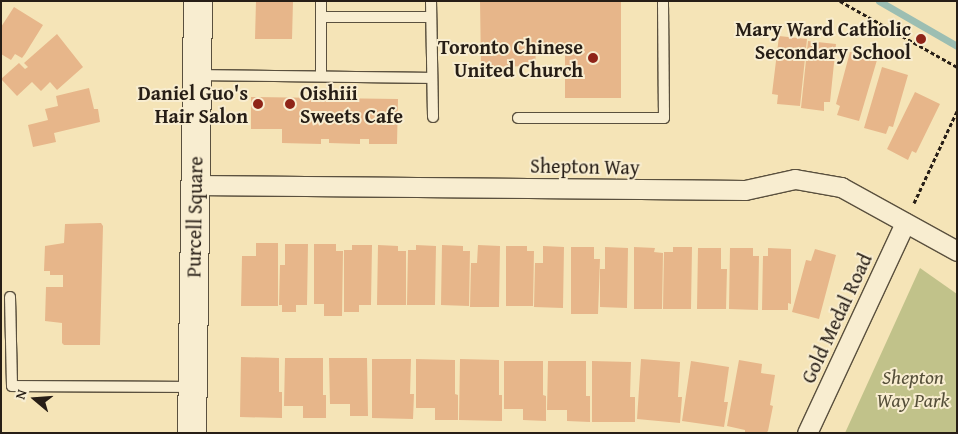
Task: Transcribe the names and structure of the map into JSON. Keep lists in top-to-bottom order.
{
  "streets": {
    "street": ["Shepton Way", "Purcell Square", "Gold Medal Road"]
  },
  "crossings": [
    ["Shepton Way", "Purcell Square"],
    ["Shepton Way", "Gold Medal Road"]
  ],
  "parks": ["Shepton Way Park"],
  "places": [
    "Mary Ward Catholic Secondary School",
    "Toronto Chinese United Church",
    "Daniel Guo's Hair Salon",
    "Oishiii Sweets Cafe"
  ],
  "north": "left"
}
